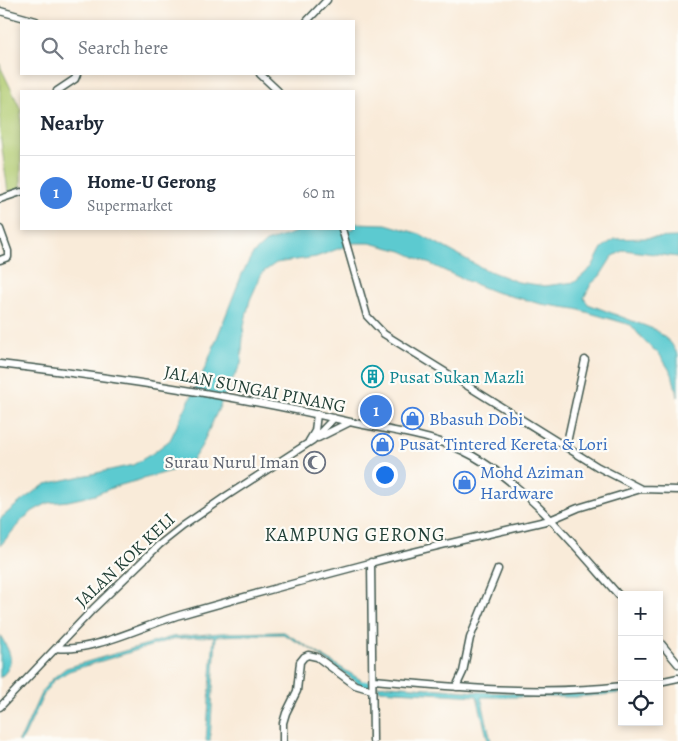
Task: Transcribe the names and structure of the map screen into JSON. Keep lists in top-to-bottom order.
{
  "streets": {
    "street": ["JALAN SUNGAI PINANG", "JALAN KOK KELI"]
  },
  "crossings": [
    ["JALAN SUNGAI PINANG", "JALAN KOK KELI"]
  ],
  "districts": ["KAMPUNG GERONG"],
  "places": {
    "building": ["Pusat Sukan Mazli"],
    "shop": ["Bbasuh Dobi", "Pusat Tintered Kereta & Lori", "Mohd Aziman Hardware"],
    "mosque": ["Surau Nurul Iman"]
  },
  "page": {
    "search": "Search here",
    "heading": "Nearby",
    "list": [
      {
        "mark": "1",
        "name": "Home-U Gerong",
        "note": "Supermarket",
        "value": "60 m"
      }
    ],
    "pins": "1",
    "map_buttons": ["+", "−"]
  }
}
